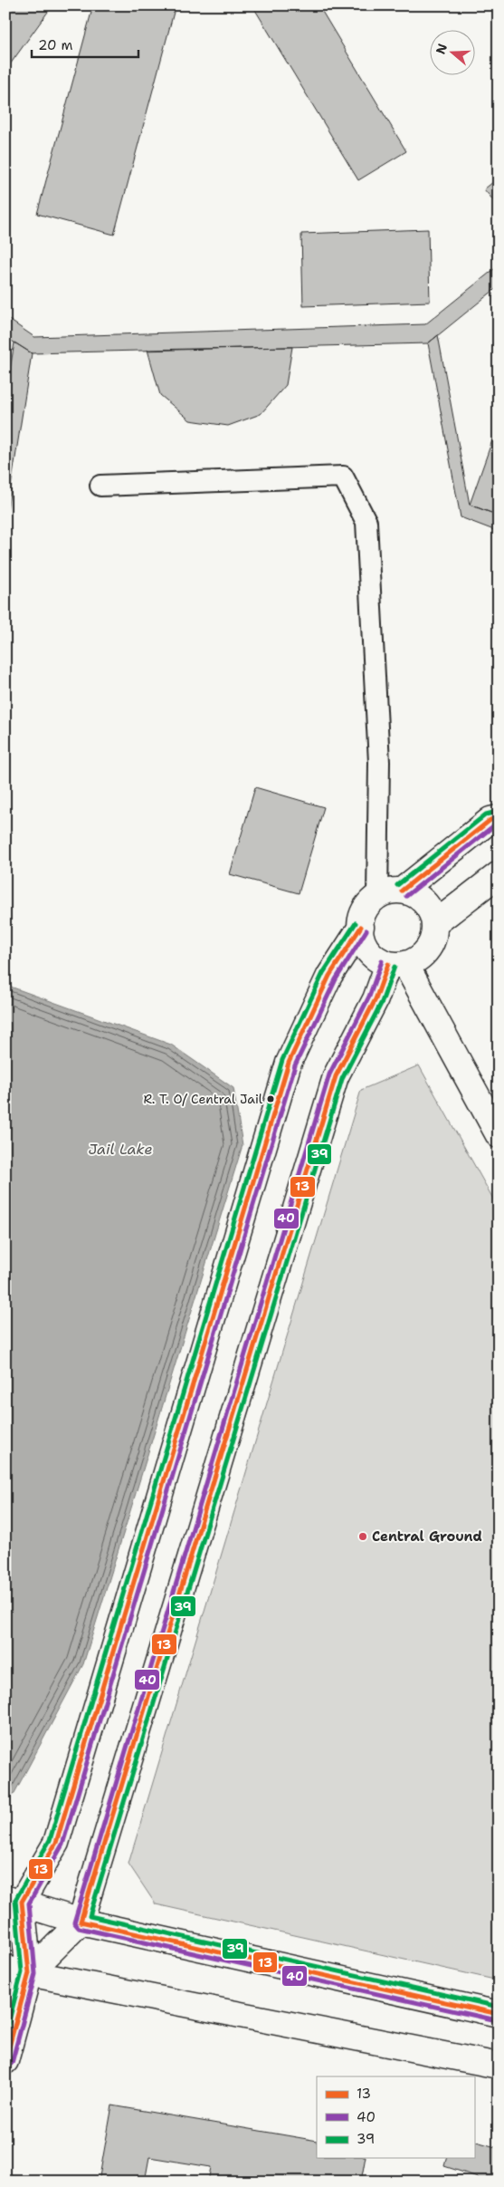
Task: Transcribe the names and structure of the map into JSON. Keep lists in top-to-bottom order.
{
  "water": ["Jail Lake"],
  "places": ["R. T. O/ Central Jail", "Central Ground"],
  "lines": ["transit line 39", "transit line 13", "transit line 40"],
  "legend": ["13", "40", "39"],
  "scale_bar": "20 m",
  "north": "left"
}
